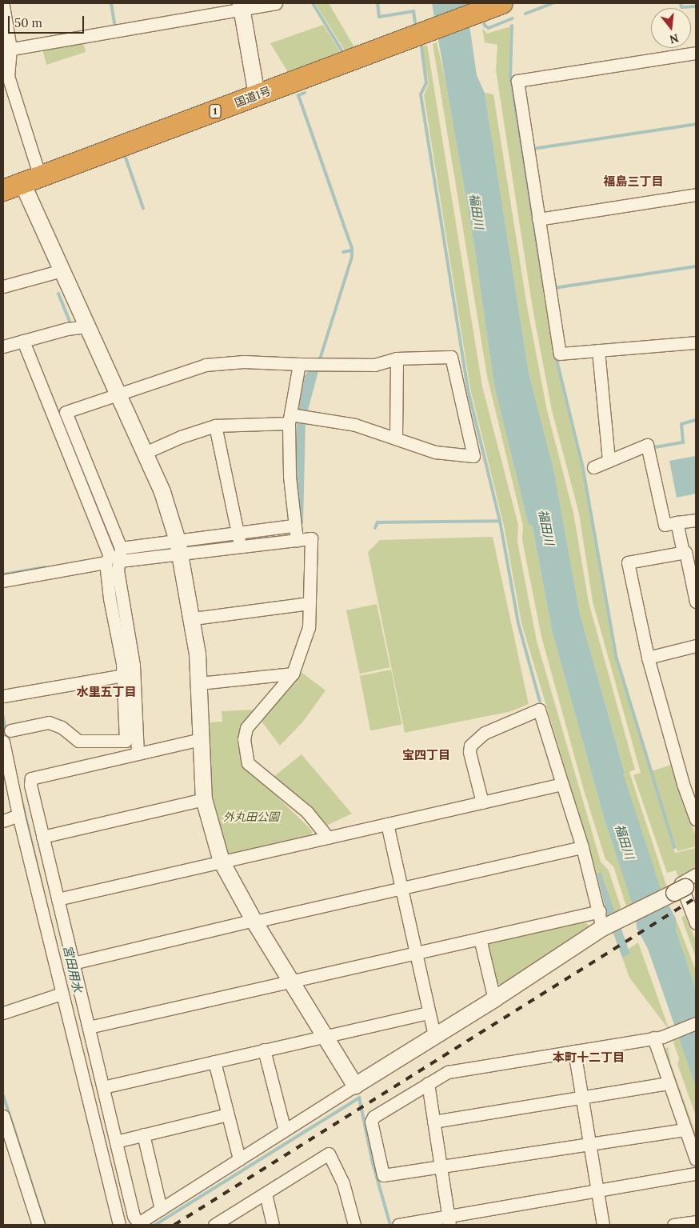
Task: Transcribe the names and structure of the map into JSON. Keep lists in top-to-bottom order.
{
  "streets": {
    "highway": ["国道1号", "1"]
  },
  "districts": [
    "福島三丁目",
    "水里五丁目",
    "宝四丁目",
    "本町十二丁目"
  ],
  "water": ["福田川", "宮田用水"],
  "parks": ["外丸田公園"],
  "scale_bar": "50 m",
  "north": "bottom"
}
